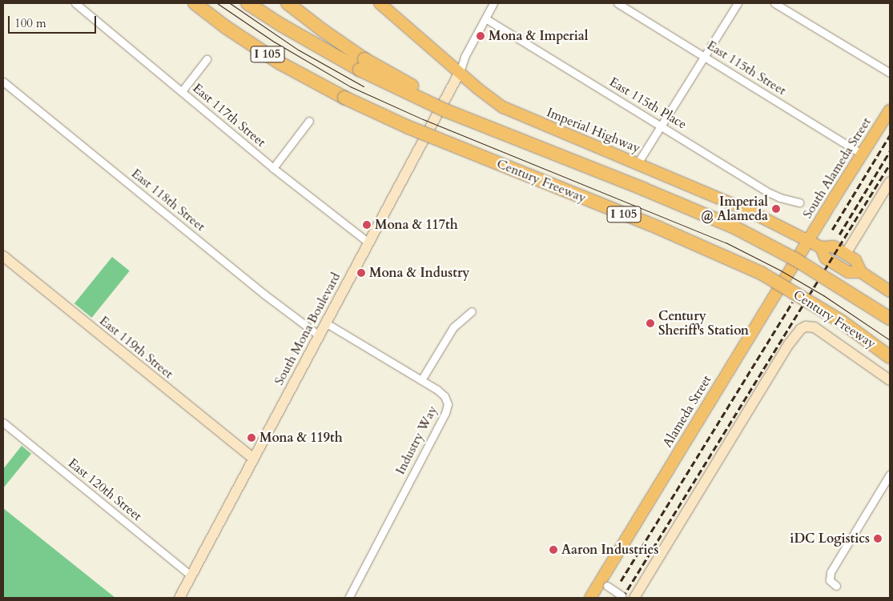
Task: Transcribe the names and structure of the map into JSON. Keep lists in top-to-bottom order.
{
  "streets": {
    "highway": ["I 105", "Century Freeway"],
    "main road": ["Imperial Highway", "South Alameda Street", "Alameda Street"],
    "street": [
      "East 115th Street",
      "East 115th Place",
      "East 117th Street",
      "East 118th Street",
      "South Mona Boulevard",
      "East 119th Street",
      "Industry Way",
      "East 120th Street"
    ]
  },
  "crossings": [
    ["East 115th Street", "South Alameda Street"],
    ["East 117th Street", "South Mona Boulevard"],
    ["Imperial Highway", "South Alameda Street"],
    ["Imperial Highway", "South Mona Boulevard"],
    ["Imperial Highway", "Alameda Street"],
    ["South Alameda Street", "Alameda Street"],
    ["East 118th Street", "South Mona Boulevard"],
    ["South Mona Boulevard", "East 119th Street"],
    ["South Mona Boulevard", "Industry Way"],
    ["South Mona Boulevard", "East 120th Street"]
  ],
  "places": [
    "Mona & Imperial",
    "Imperial @ Alameda",
    "Mona & 117th",
    "Mona & Industry",
    "Century Sheriff's Station",
    "Mona & 119th",
    "iDC Logistics",
    "Aaron Industries"
  ],
  "scale_bar": "100 m"
}
